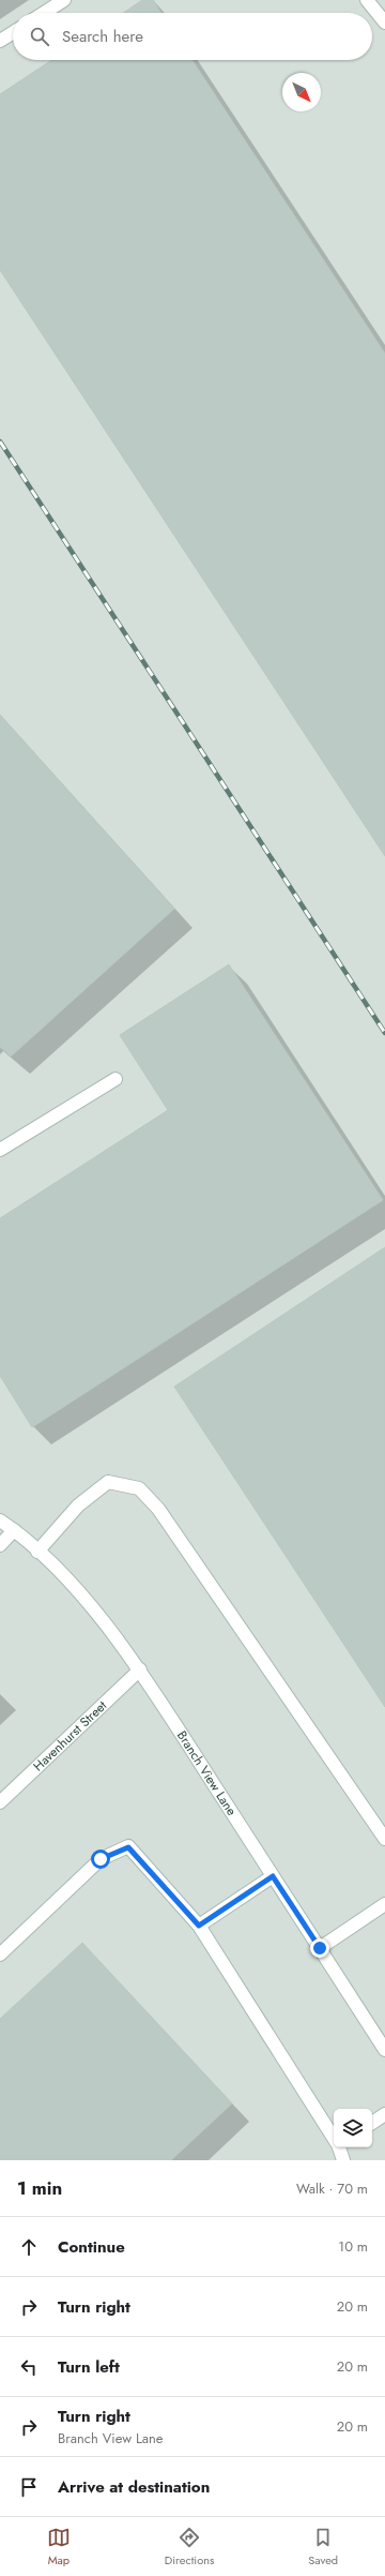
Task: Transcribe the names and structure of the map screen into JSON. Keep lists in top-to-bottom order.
{
  "streets": {
    "street": ["Havenhurst Street", "Branch View Lane"]
  },
  "crossings": [
    ["Havenhurst Street", "Branch View Lane"]
  ],
  "north": "bottom right",
  "page": {
    "search": "Search here",
    "heading": ["1 min", "Walk · 70 m"],
    "list": [
      ["Continue", "10 m"],
      ["Turn right", "20 m"],
      ["Turn left", "20 m"],
      ["Turn right", "Branch View Lane", "20 m"],
      "Arrive at destination"
    ],
    "nav": ["Map", "Directions", "Saved"]
  }
}
